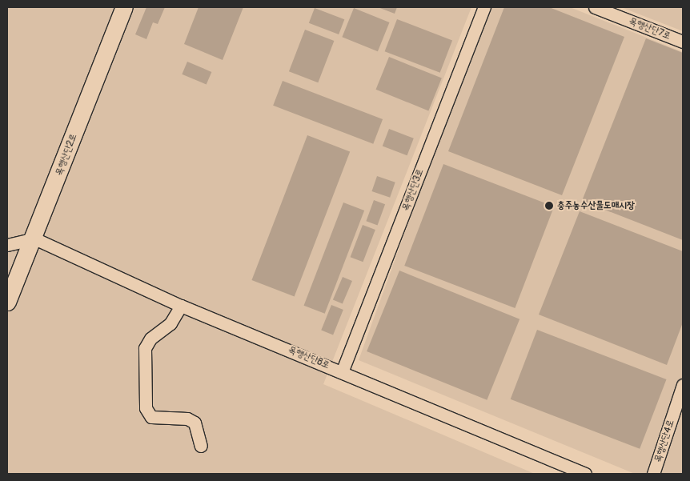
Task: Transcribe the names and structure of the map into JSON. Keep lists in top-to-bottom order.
{
  "streets": {
    "street": [
      "목행산단7로",
      "목행산단2로",
      "목행산단3로",
      "목행산단8로",
      "목행산단4로"
    ]
  },
  "crossings": [
    ["목행산단2로", "목행산단8로"],
    ["목행산단3로", "목행산단8로"]
  ],
  "places": ["충주농수산물도매시장"]
}
